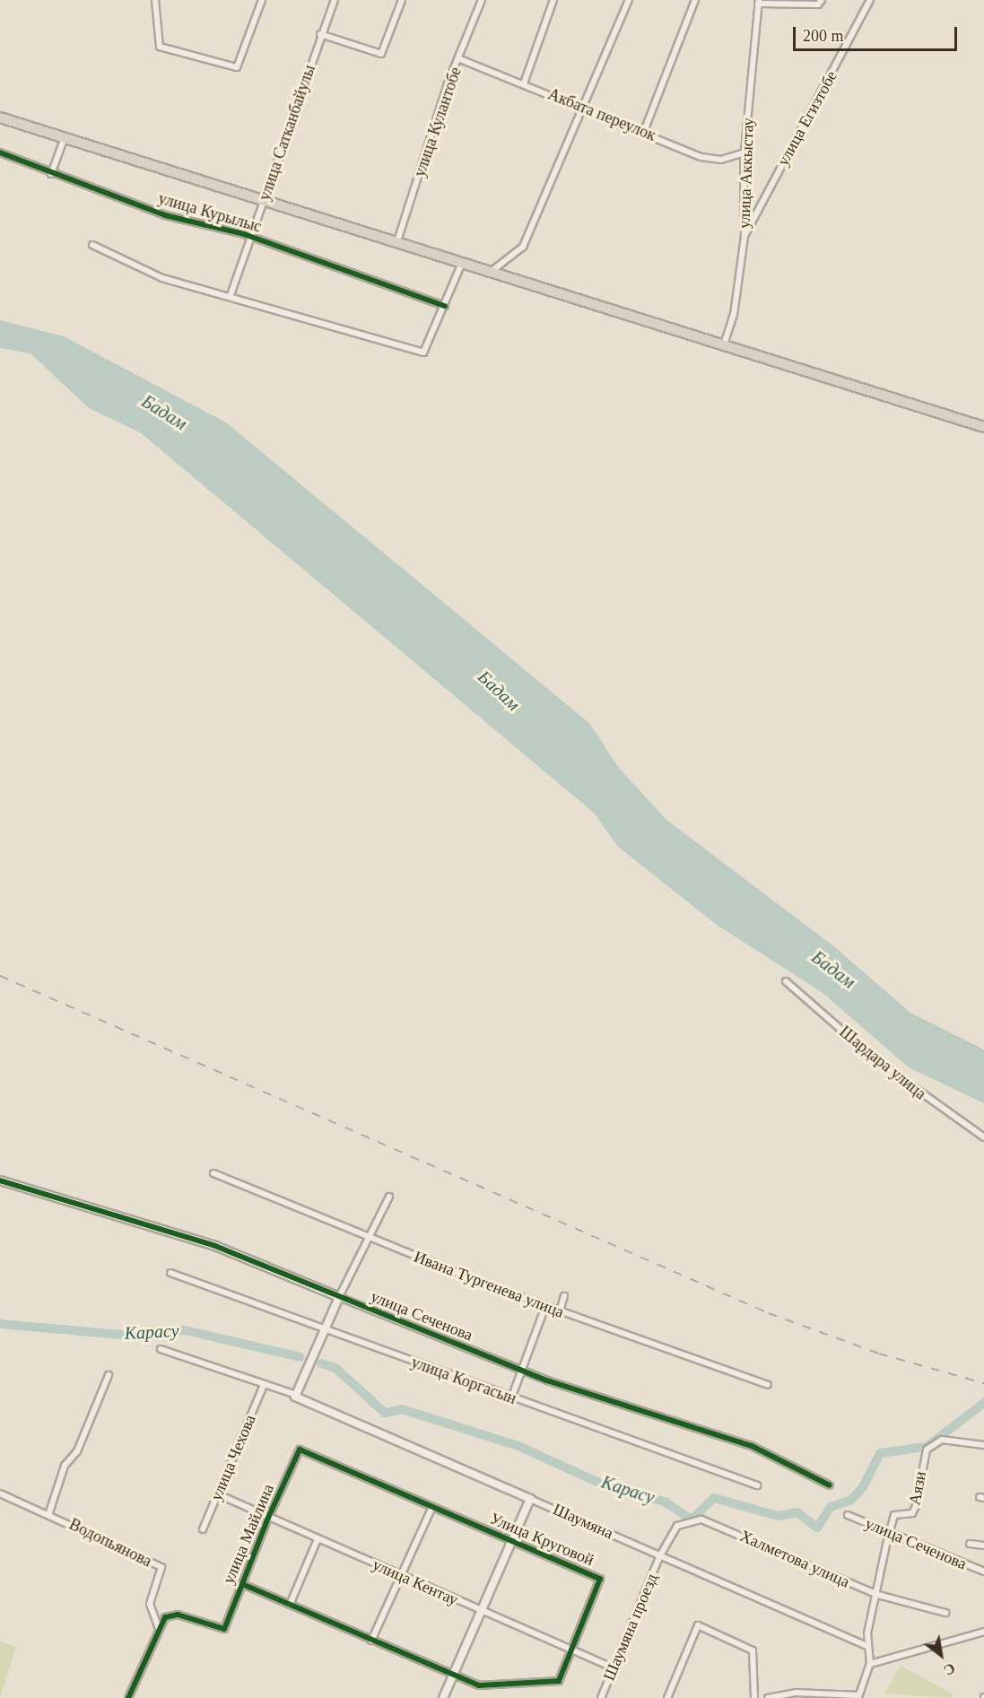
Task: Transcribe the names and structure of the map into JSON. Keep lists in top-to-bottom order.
{
  "streets": {
    "street": [
      "Акбата переулок",
      "улица Егизтобе",
      "улица Кулантобе",
      "улица Сатканбайулы",
      "улица Аккыстау",
      "улица Курылыс",
      "Шардара улица",
      "Ивана Тургенева улица",
      "улица Сеченова",
      "улица Коргасын",
      "улица Чехова",
      "Аязи",
      "Шаумяна",
      "улица Майлина",
      "Улица Круговой",
      "Водопьянова",
      "Халметова улица",
      "улица Кентау",
      "Шаумяна проезд"
    ]
  },
  "crossings": [
    ["Акбата переулок", "улица Кулантобе"],
    ["Акбата переулок", "улица Аккыстау"],
    ["улица Егизтобе", "улица Аккыстау"],
    ["улица Сатканбайулы", "улица Курылыс"],
    ["улица Сеченова", "Аязи"],
    ["улица Чехова", "Шаумяна"],
    ["улица Чехова", "улица Кентау"],
    ["Аязи", "Шаумяна"],
    ["Аязи", "Халметова улица"],
    ["Шаумяна", "Халметова улица"],
    ["Шаумяна", "Шаумяна проезд"],
    ["улица Майлина", "Улица Круговой"],
    ["улица Майлина", "Водопьянова"],
    ["улица Майлина", "улица Кентау"],
    ["Улица Круговой", "улица Кентау"],
    ["Халметова улица", "Шаумяна проезд"],
    ["улица Кентау", "Шаумяна проезд"]
  ],
  "water": ["Бадам", "Карасу"],
  "scale_bar": "200 m",
  "north": "bottom right"
}
